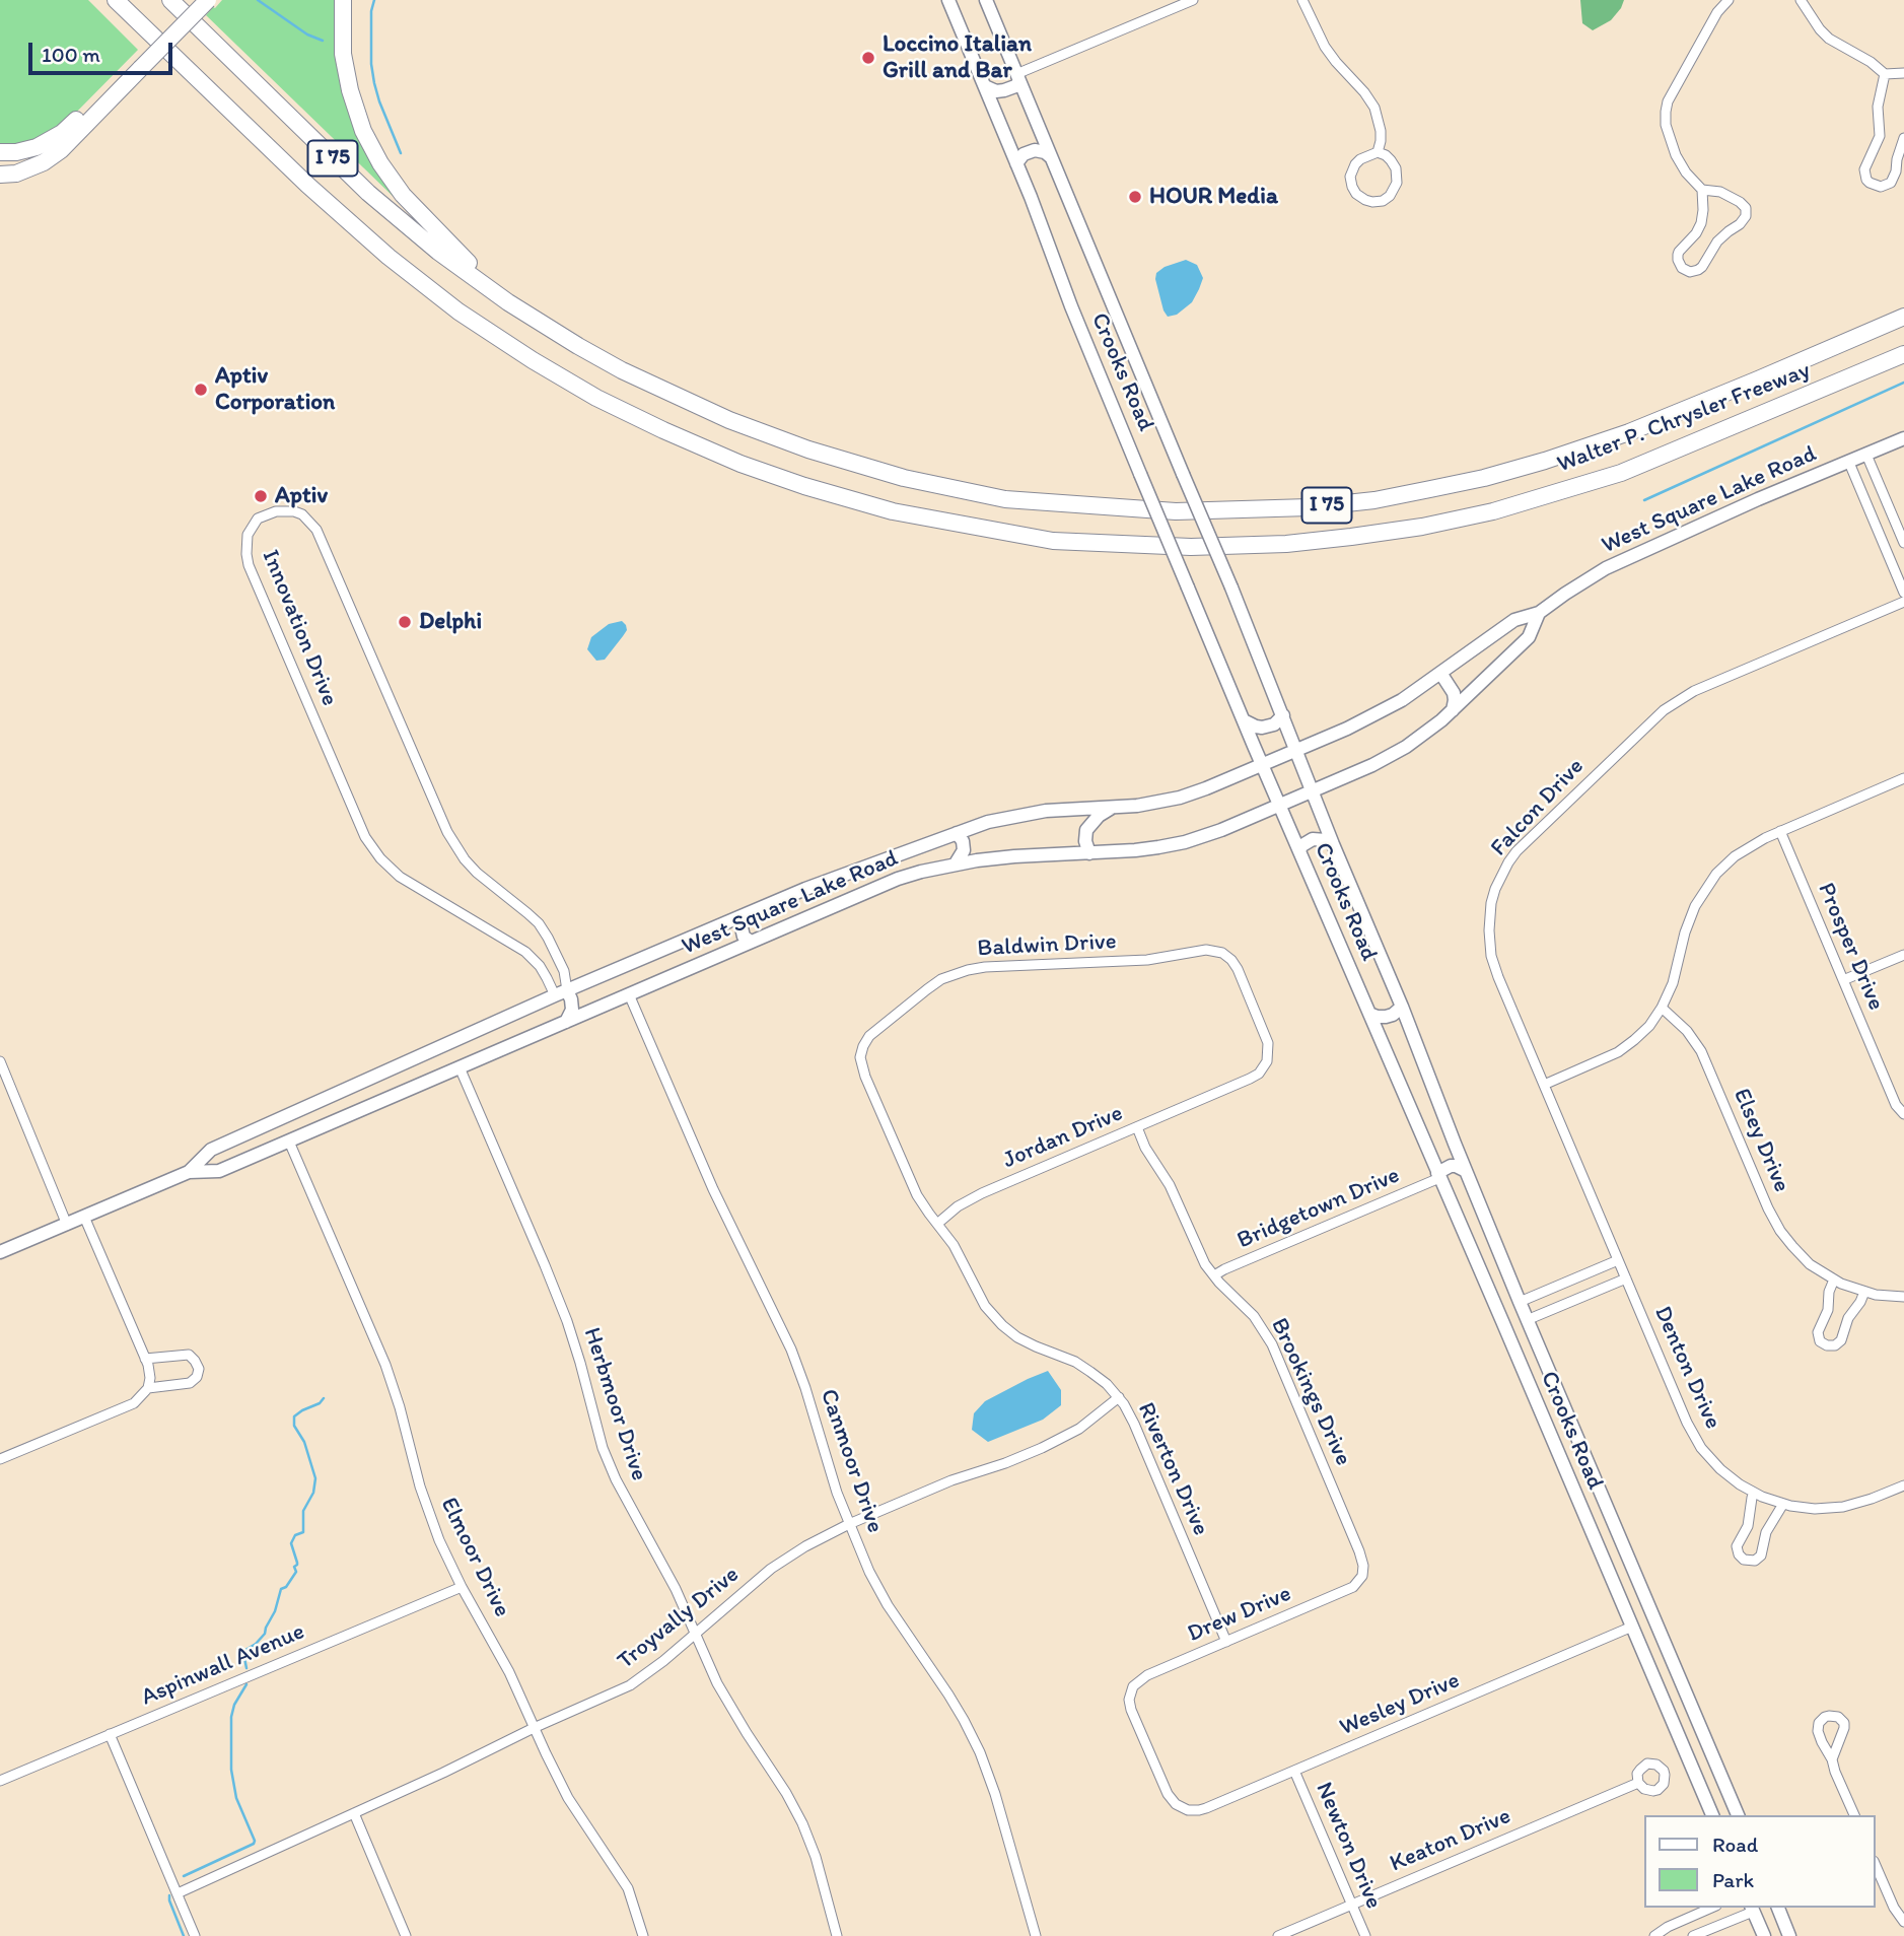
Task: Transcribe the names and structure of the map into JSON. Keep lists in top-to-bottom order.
{
  "streets": {
    "highway": ["I 75", "Walter P. Chrysler Freeway"],
    "main road": ["Crooks Road", "West Square Lake Road"],
    "street": [
      "Innovation Drive",
      "Falcon Drive",
      "Baldwin Drive",
      "Prosper Drive",
      "Jordan Drive",
      "Elsey Drive",
      "Bridgetown Drive",
      "Denton Drive",
      "Brookings Drive",
      "Herbmoor Drive",
      "Canmoor Drive",
      "Riverton Drive",
      "Elmoor Drive",
      "Drew Drive",
      "Troyvally Drive",
      "Aspinwall Avenue",
      "Wesley Drive",
      "Keaton Drive",
      "Newton Drive"
    ]
  },
  "crossings": [
    ["Crooks Road", "West Square Lake Road"],
    ["Crooks Road", "Bridgetown Drive"],
    ["Crooks Road", "Wesley Drive"],
    ["West Square Lake Road", "Innovation Drive"],
    ["West Square Lake Road", "Herbmoor Drive"],
    ["West Square Lake Road", "Canmoor Drive"],
    ["West Square Lake Road", "Elmoor Drive"],
    ["Falcon Drive", "Denton Drive"],
    ["Baldwin Drive", "Jordan Drive"],
    ["Baldwin Drive", "Riverton Drive"],
    ["Jordan Drive", "Brookings Drive"],
    ["Jordan Drive", "Riverton Drive"],
    ["Bridgetown Drive", "Brookings Drive"],
    ["Brookings Drive", "Drew Drive"],
    ["Herbmoor Drive", "Troyvally Drive"],
    ["Canmoor Drive", "Troyvally Drive"],
    ["Riverton Drive", "Drew Drive"],
    ["Riverton Drive", "Troyvally Drive"],
    ["Elmoor Drive", "Troyvally Drive"],
    ["Elmoor Drive", "Aspinwall Avenue"],
    ["Drew Drive", "Wesley Drive"],
    ["Wesley Drive", "Newton Drive"],
    ["Keaton Drive", "Newton Drive"]
  ],
  "places": [
    "Loccino Italian Grill and Bar",
    "HOUR Media",
    "Aptiv Corporation",
    "Aptiv",
    "Delphi"
  ],
  "legend": ["Road", "Park"],
  "scale_bar": "100 m"
}
